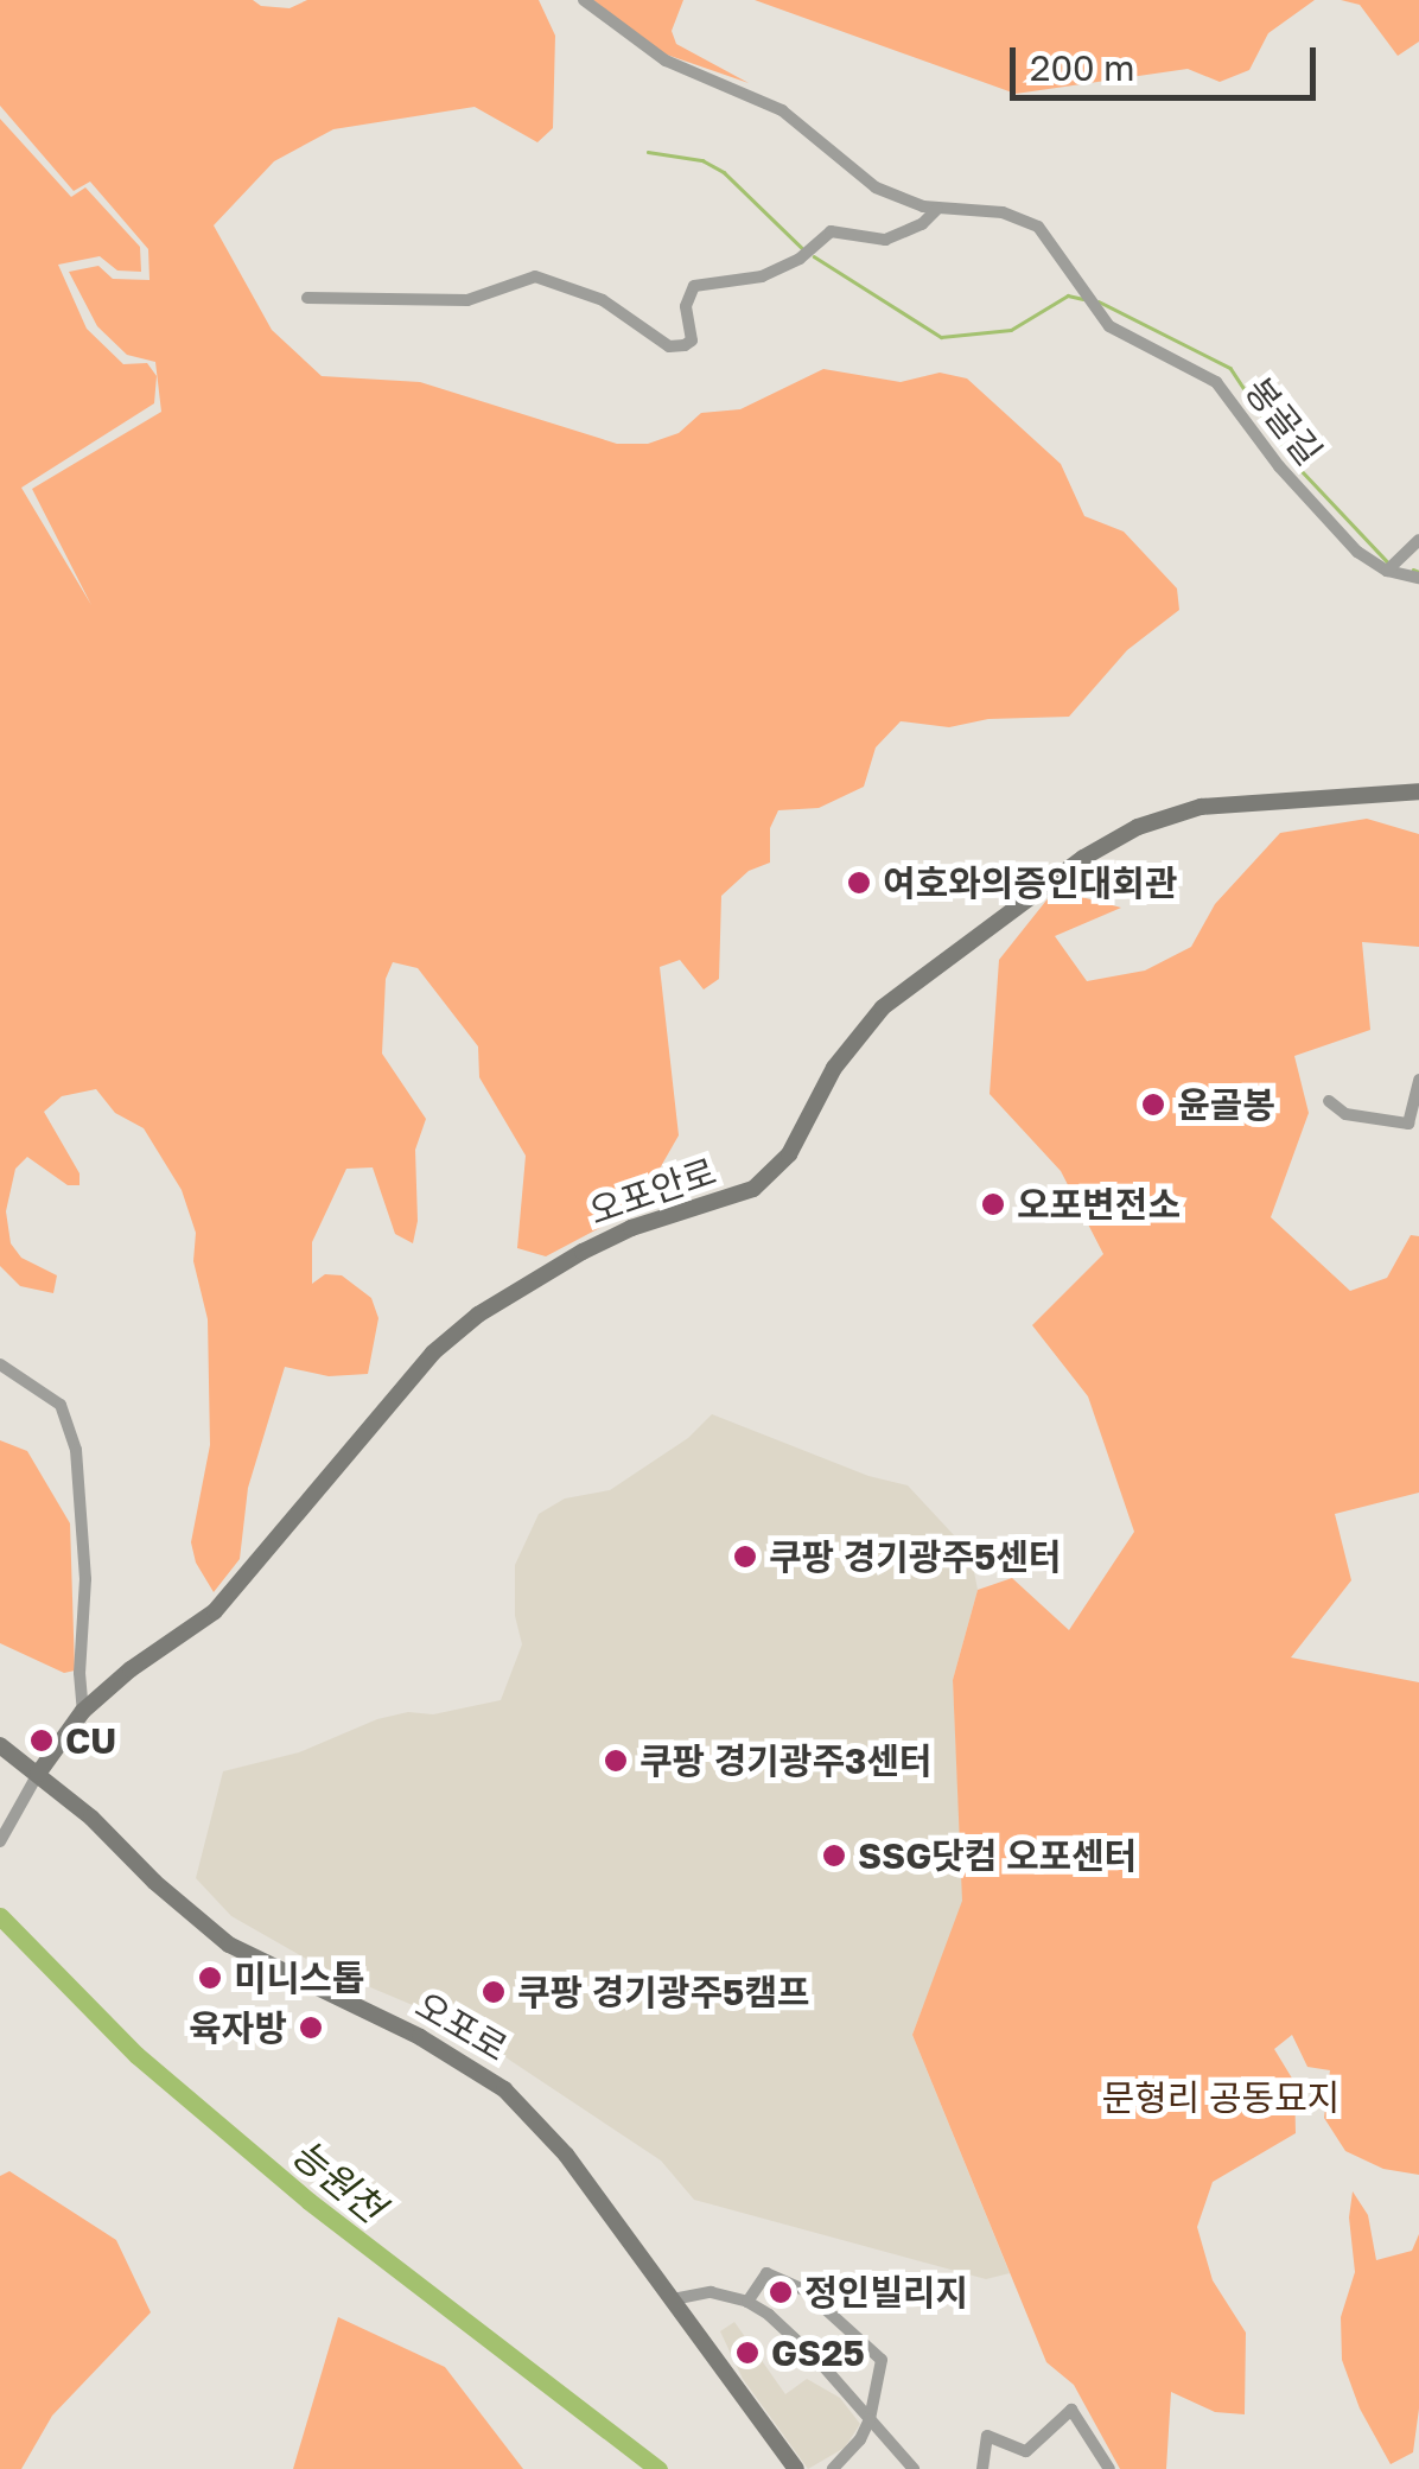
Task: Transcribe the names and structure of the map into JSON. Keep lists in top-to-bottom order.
{
  "streets": {
    "street": ["봉골길", "오포안로", "오포로"]
  },
  "crossings": [
    ["오포안로", "오포로"]
  ],
  "water": ["능원천"],
  "parks": ["문형리 공동묘지"],
  "places": [
    "여호와의증인대회관",
    "윤골봉",
    "오포변전소",
    "쿠팡 경기광주5센터",
    "CU",
    "쿠팡 경기광주3센터",
    "SSG닷컴 오포센터",
    "미니스톱",
    "쿠팡 경기광주5캠프",
    "육자방",
    "정인빌리지",
    "GS25"
  ],
  "scale_bar": "200 m"
}
